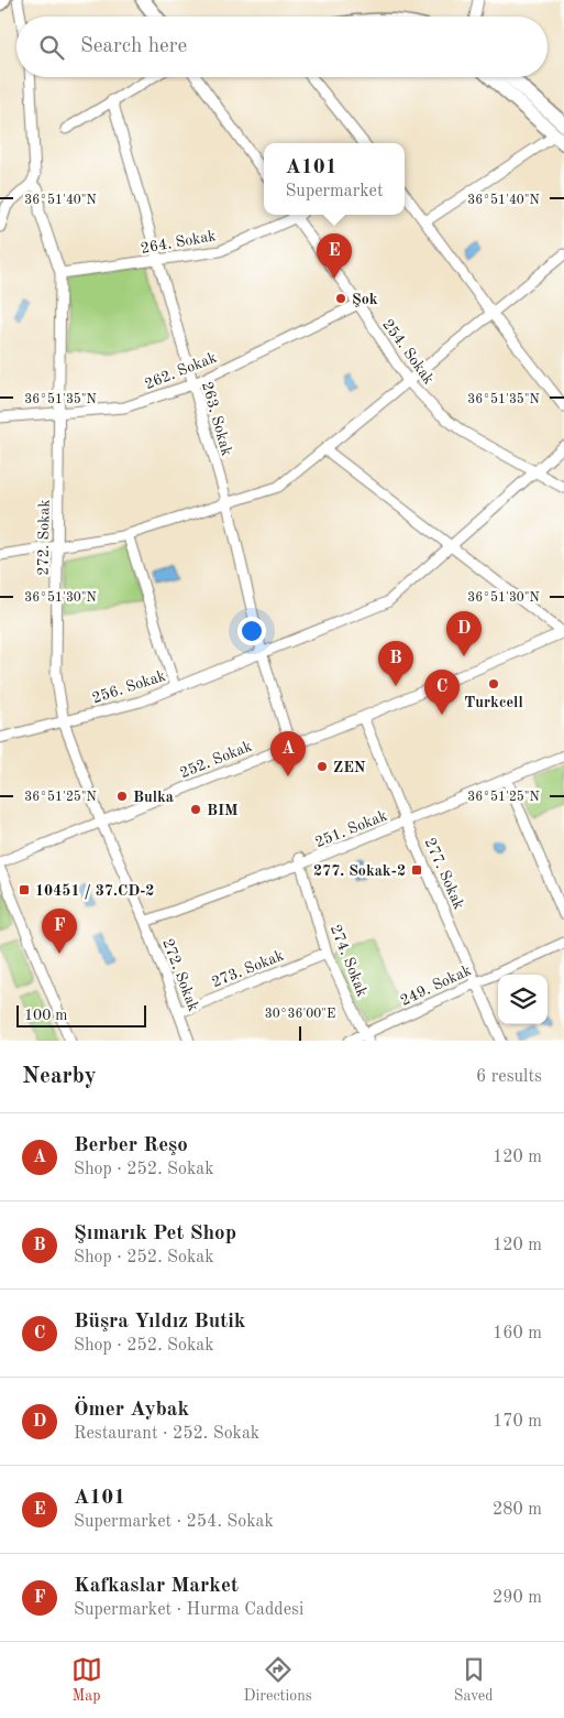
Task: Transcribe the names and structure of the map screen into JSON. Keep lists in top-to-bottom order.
{
  "streets": {
    "street": [
      "264. Sokak",
      "254. Sokak",
      "262. Sokak",
      "263. Sokak",
      "272. Sokak",
      "256. Sokak",
      "252. Sokak",
      "251. Sokak",
      "277. Sokak",
      "274. Sokak",
      "273. Sokak",
      "249. Sokak"
    ]
  },
  "crossings": [
    ["264. Sokak", "263. Sokak"],
    ["264. Sokak", "272. Sokak"],
    ["254. Sokak", "262. Sokak"],
    ["254. Sokak", "256. Sokak"],
    ["262. Sokak", "263. Sokak"],
    ["262. Sokak", "272. Sokak"],
    ["263. Sokak", "256. Sokak"],
    ["263. Sokak", "252. Sokak"],
    ["272. Sokak", "256. Sokak"],
    ["272. Sokak", "252. Sokak"],
    ["272. Sokak", "251. Sokak"],
    ["272. Sokak", "273. Sokak"],
    ["252. Sokak", "277. Sokak"],
    ["251. Sokak", "277. Sokak"],
    ["251. Sokak", "274. Sokak"],
    ["277. Sokak", "249. Sokak"],
    ["274. Sokak", "273. Sokak"],
    ["274. Sokak", "249. Sokak"]
  ],
  "places": {
    "other": [
      "Şok",
      "Turkcell",
      "ZEN",
      "Bulka",
      "BIM"
    ],
    "transit": ["277. Sokak-2", "10451 / 37.CD-2"]
  },
  "scale_bar": "100 m",
  "page": {
    "search": "Search here",
    "popup": ["A101", "Supermarket"],
    "pins": [
      "E",
      "D",
      "B",
      "C",
      "A",
      "F"
    ],
    "scale": "100 m",
    "heading": ["Nearby", "6 results"],
    "list": [
      {
        "mark": "A",
        "name": "Berber Reşo",
        "note": "Shop · 252. Sokak",
        "value": "120 m"
      },
      {
        "mark": "B",
        "name": "Şımarık Pet Shop",
        "note": "Shop · 252. Sokak",
        "value": "120 m"
      },
      {
        "mark": "C",
        "name": "Büşra Yıldız Butik",
        "note": "Shop · 252. Sokak",
        "value": "160 m"
      },
      {
        "mark": "D",
        "name": "Ömer Aybak",
        "note": "Restaurant · 252. Sokak",
        "value": "170 m"
      },
      {
        "mark": "E",
        "name": "A101",
        "note": "Supermarket · 254. Sokak",
        "value": "280 m"
      },
      {
        "mark": "F",
        "name": "Kafkaslar Market",
        "note": "Supermarket · Hurma Caddesi",
        "value": "290 m"
      }
    ],
    "nav": ["Map", "Directions", "Saved"]
  },
  "coordinates": [
    "36°51'40\"N",
    "36°51'35\"N",
    "36°51'30\"N",
    "36°51'25\"N",
    "30°36'00\"E"
  ]
}
